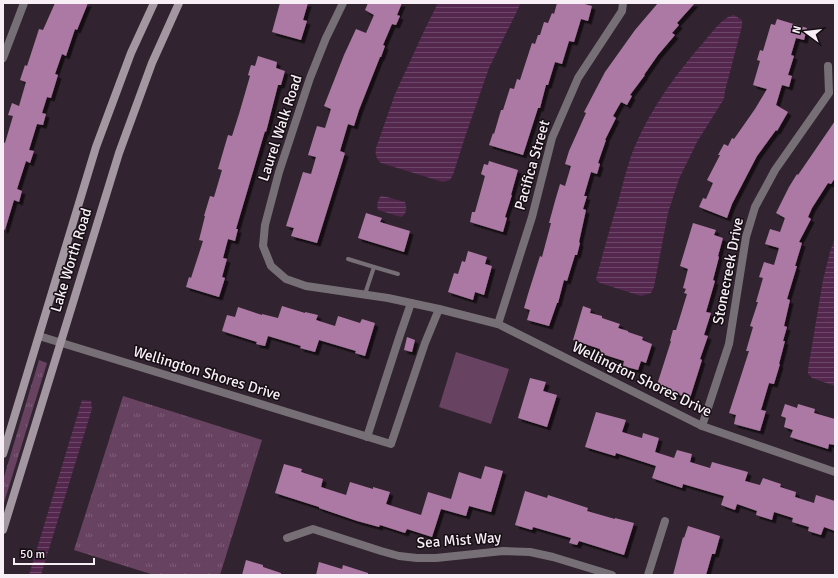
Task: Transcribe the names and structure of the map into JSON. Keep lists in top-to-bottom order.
{
  "streets": {
    "street": [
      "Laurel Walk Road",
      "Pacifica Street",
      "Lake Worth Road",
      "Stonecreek Drive",
      "Wellington Shores Drive",
      "Sea Mist Way"
    ]
  },
  "crossings": [
    ["Laurel Walk Road", "Wellington Shores Drive"],
    ["Pacifica Street", "Wellington Shores Drive"],
    ["Lake Worth Road", "Wellington Shores Drive"],
    ["Stonecreek Drive", "Wellington Shores Drive"]
  ],
  "scale_bar": "50 m",
  "north": "left"
}
